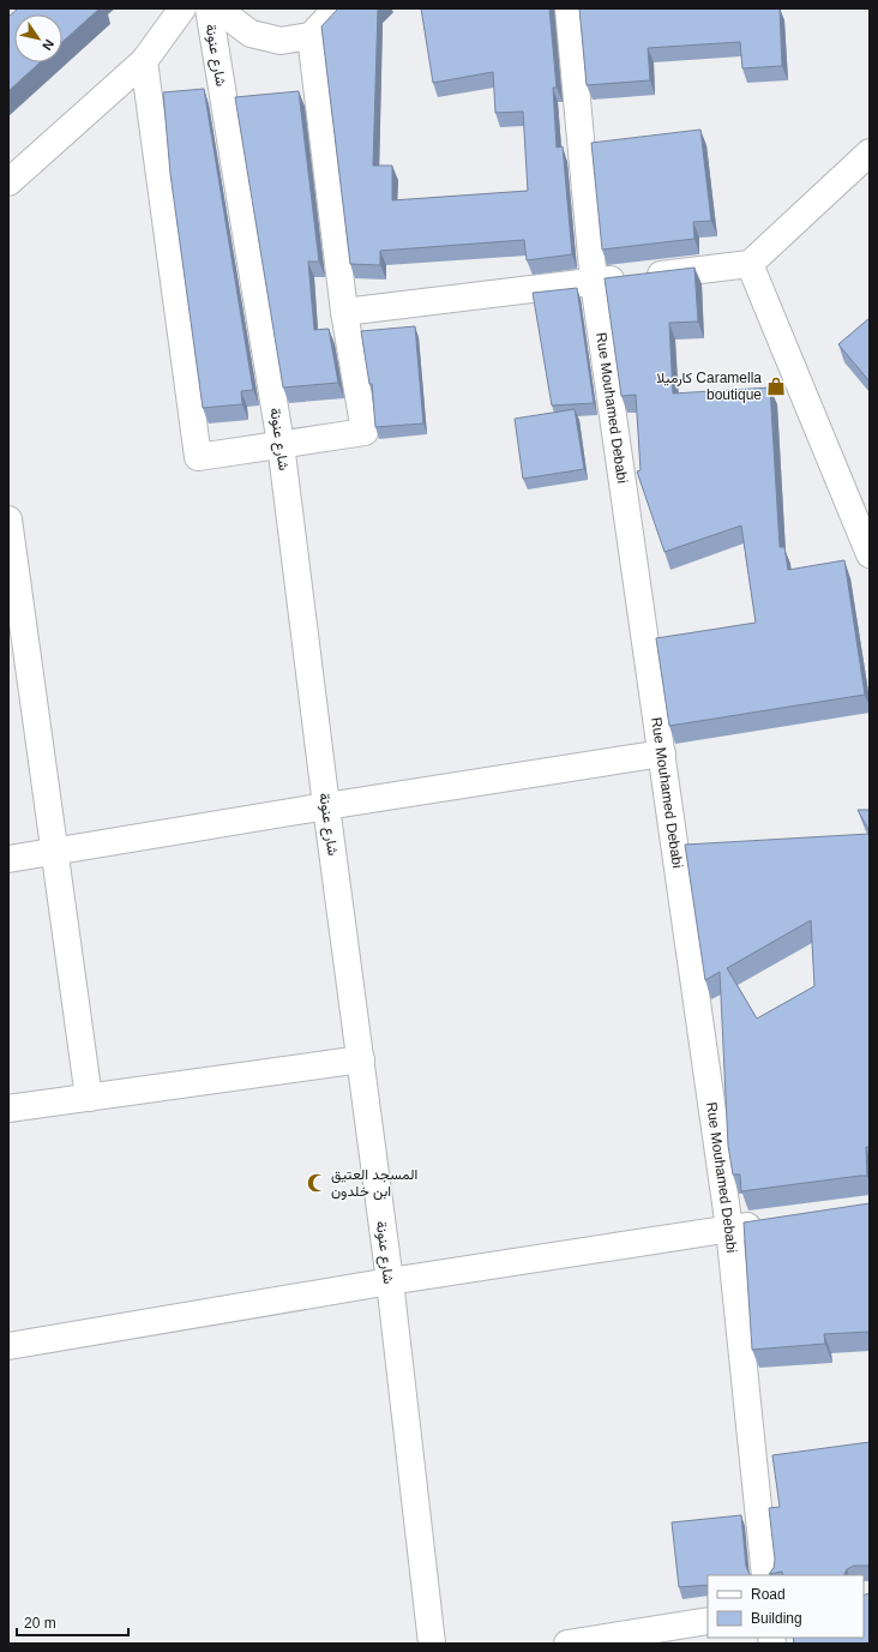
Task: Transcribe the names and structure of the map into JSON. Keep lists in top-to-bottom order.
{
  "streets": {
    "street": ["شارع عنونة", "Rue Mouhamed Debabi"]
  },
  "places": {
    "shop": ["كارميلا Caramella boutique"],
    "mosque": ["المسجد العتيق ابن خلدون"]
  },
  "legend": ["Road", "Building"],
  "scale_bar": "20 m",
  "north": "bottom right"
}
